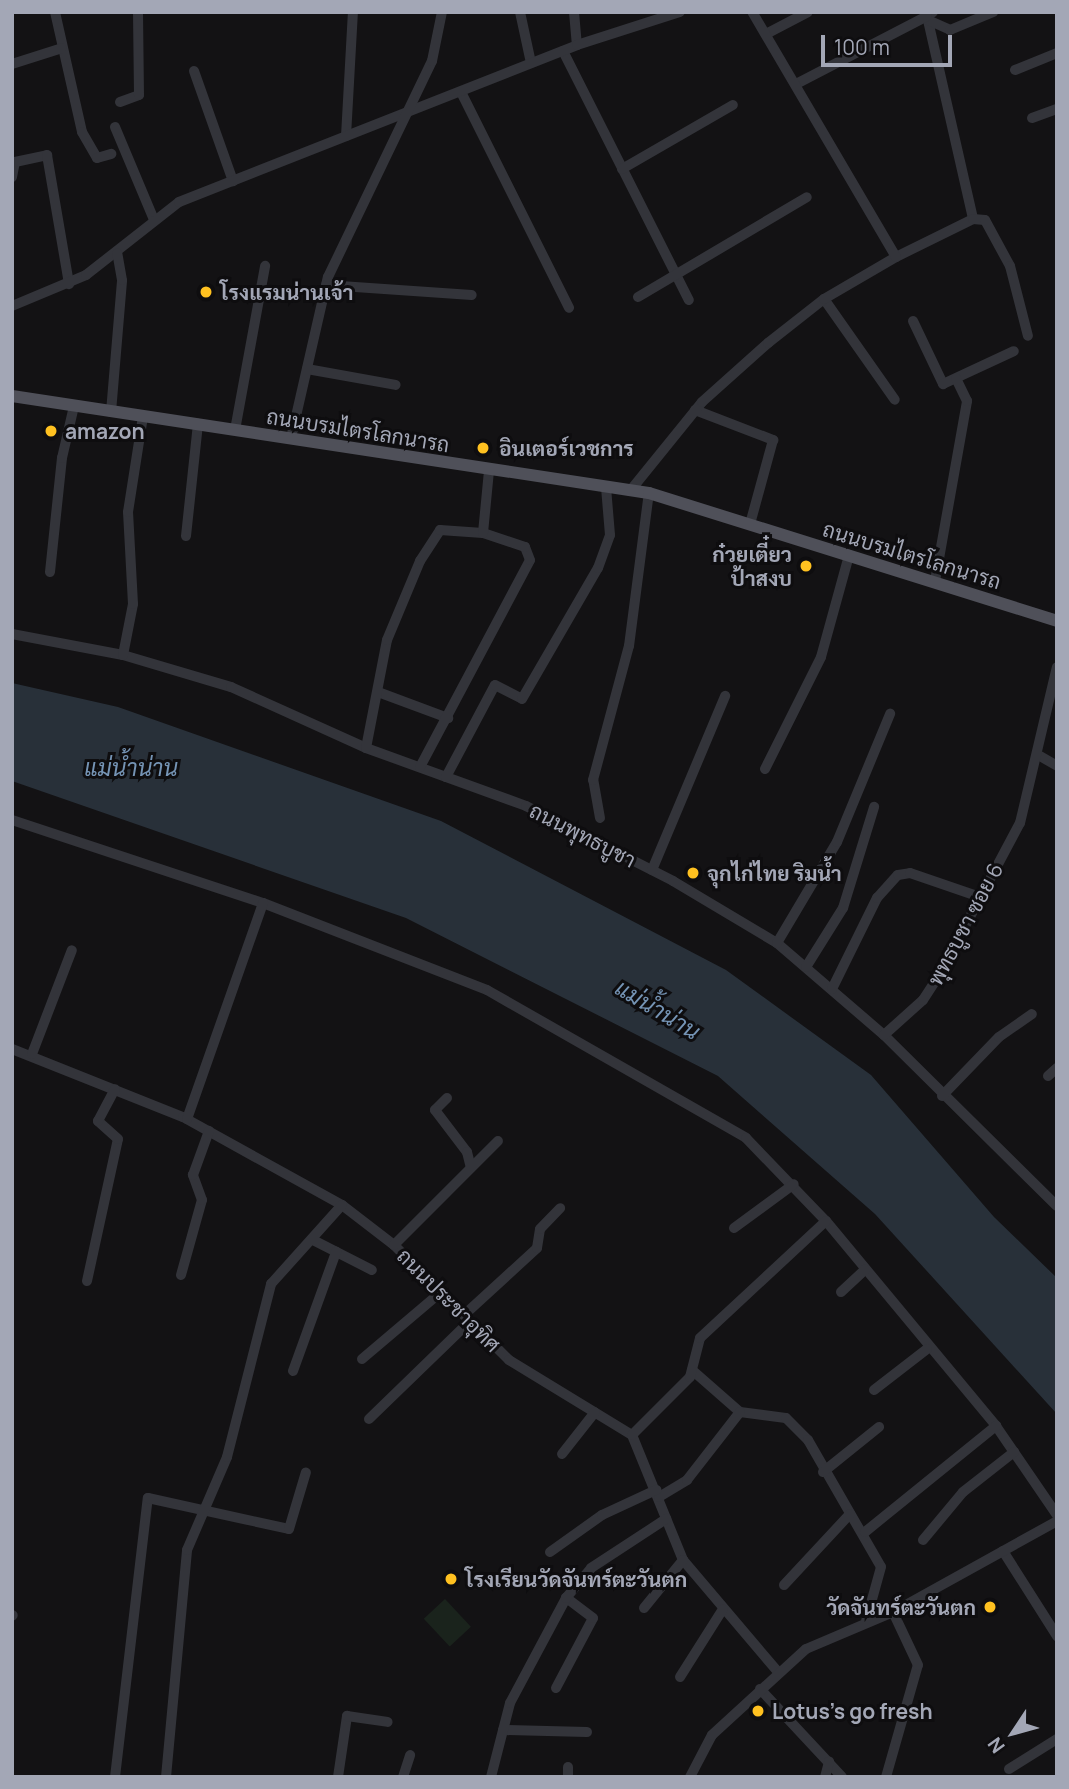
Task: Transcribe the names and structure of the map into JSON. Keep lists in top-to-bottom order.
{
  "streets": {
    "main road": ["ถนนบรมไตรโลกนารถ"],
    "street": ["ถนนพุทธบูชา", "พุทธบูชา ซอย 6", "ถนนประชาอุทิศ"]
  },
  "crossings": [
    ["ถนนพุทธบูชา", "พุทธบูชา ซอย 6"]
  ],
  "water": ["แม่น้ำน่าน"],
  "places": [
    "โรงแรมน่านเจ้า",
    "amazon",
    "อินเตอร์เวชการ",
    "ก๋วยเตี๋ยว ป้าสงบ",
    "จุกไก่ไทย ริมน้ำ",
    "โรงเรียนวัดจันทร์ตะวันตก",
    "วัดจันทร์ตะวันตก",
    "Lotus's go fresh"
  ],
  "scale_bar": "100 m",
  "north": "bottom left"
}
